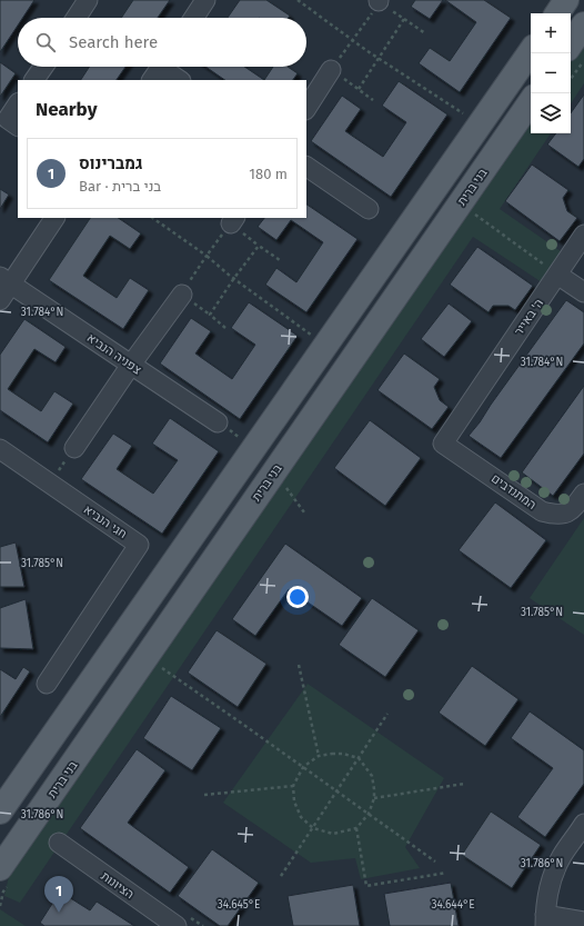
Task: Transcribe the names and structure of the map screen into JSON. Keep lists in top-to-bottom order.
{
  "streets": {
    "main road": ["בני ברית"],
    "street": [
      "ה' באייר",
      "צפניה הנביא",
      "המתנדבים",
      "חגי הנביא",
      "הציונות"
    ]
  },
  "crossings": [
    ["ה' באייר", "המתנדבים"]
  ],
  "page": {
    "map_buttons": ["+", "−"],
    "search": "Search here",
    "heading": "Nearby",
    "list": [
      {
        "mark": "1",
        "name": "גמברינוס",
        "note": "Bar · בני ברית",
        "value": "180 m"
      }
    ],
    "pins": "1"
  },
  "coordinates": [
    "31.784°N",
    "31.785°N",
    "31.786°N",
    "34.645°E",
    "34.644°E"
  ]
}
